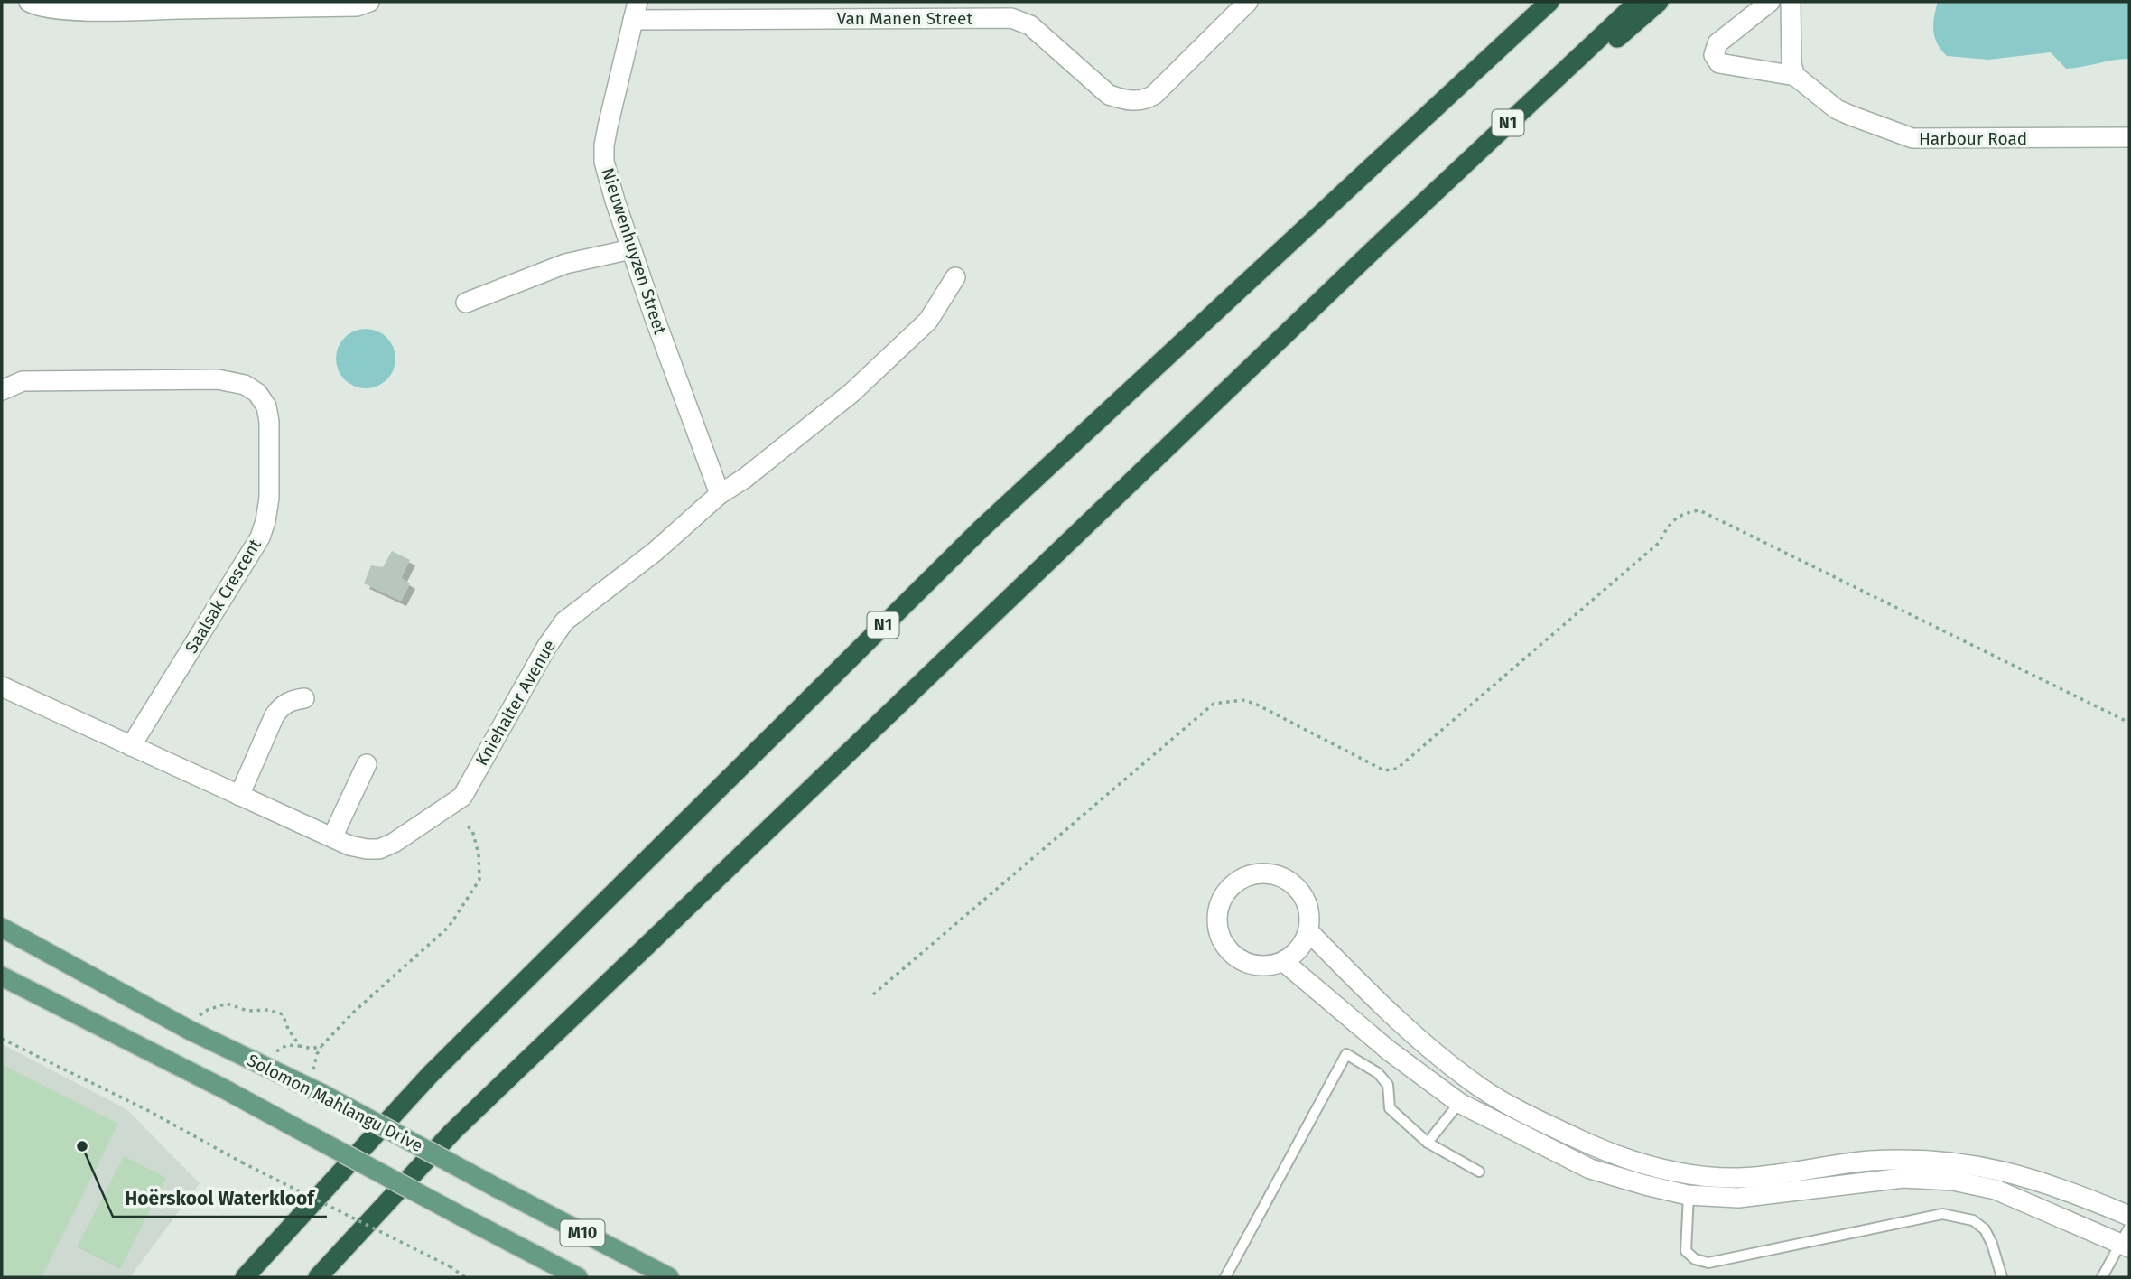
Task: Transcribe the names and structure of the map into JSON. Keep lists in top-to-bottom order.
{
  "streets": {
    "highway": ["N1"],
    "main road": ["Solomon Mahlangu Drive", "M10"],
    "street": [
      "Van Manen Street",
      "Harbour Road",
      "Nieuwenhuyzen Street",
      "Saalsak Crescent",
      "Kniehalter Avenue"
    ]
  },
  "crossings": [
    ["Van Manen Street", "Nieuwenhuyzen Street"],
    ["Nieuwenhuyzen Street", "Kniehalter Avenue"],
    ["Saalsak Crescent", "Kniehalter Avenue"]
  ],
  "places": ["Hoërskool Waterkloof"]
}
